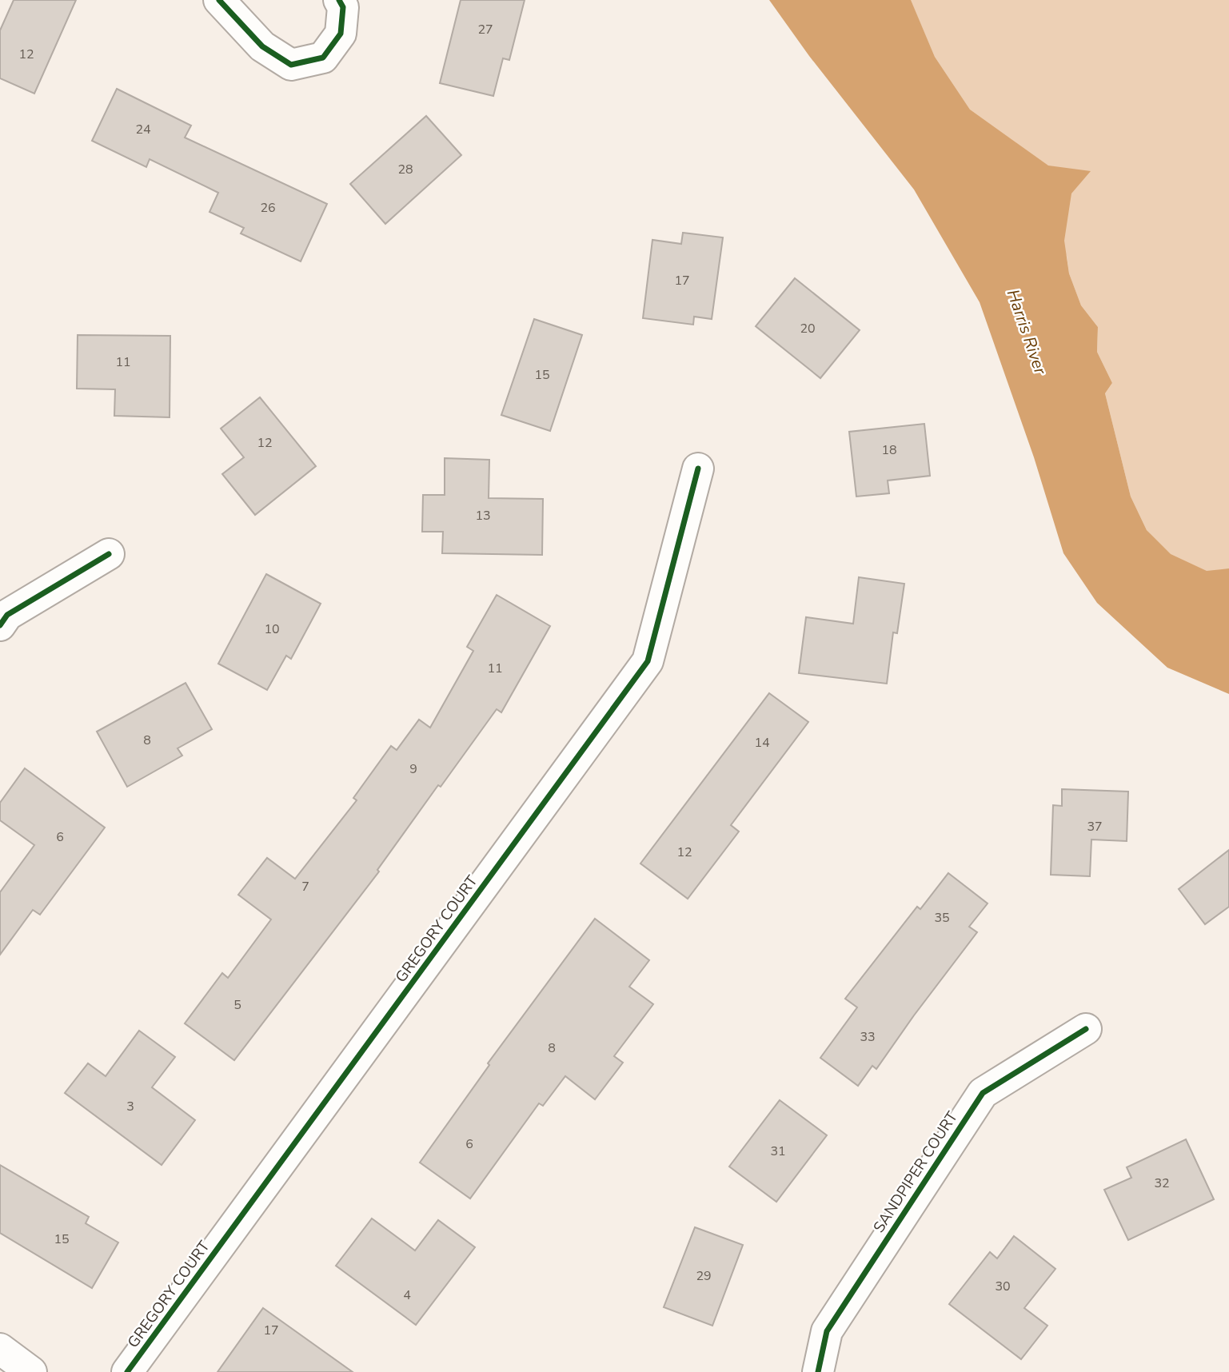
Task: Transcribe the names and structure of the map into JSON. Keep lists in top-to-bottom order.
{
  "streets": {
    "street": ["GREGORY COURT", "SANDPIPER COURT"]
  },
  "water": ["Harris River"],
  "house_numbers": [
    "27",
    "12",
    "24",
    "28",
    "26",
    "17",
    "20",
    "11",
    "15",
    "12",
    "18",
    "13",
    "10",
    "11",
    "8",
    "14",
    "9",
    "37",
    "6",
    "12",
    "7",
    "35",
    "5",
    "33",
    "8",
    "3",
    "6",
    "31",
    "32",
    "15",
    "29",
    "30",
    "4",
    "17"
  ]
}
